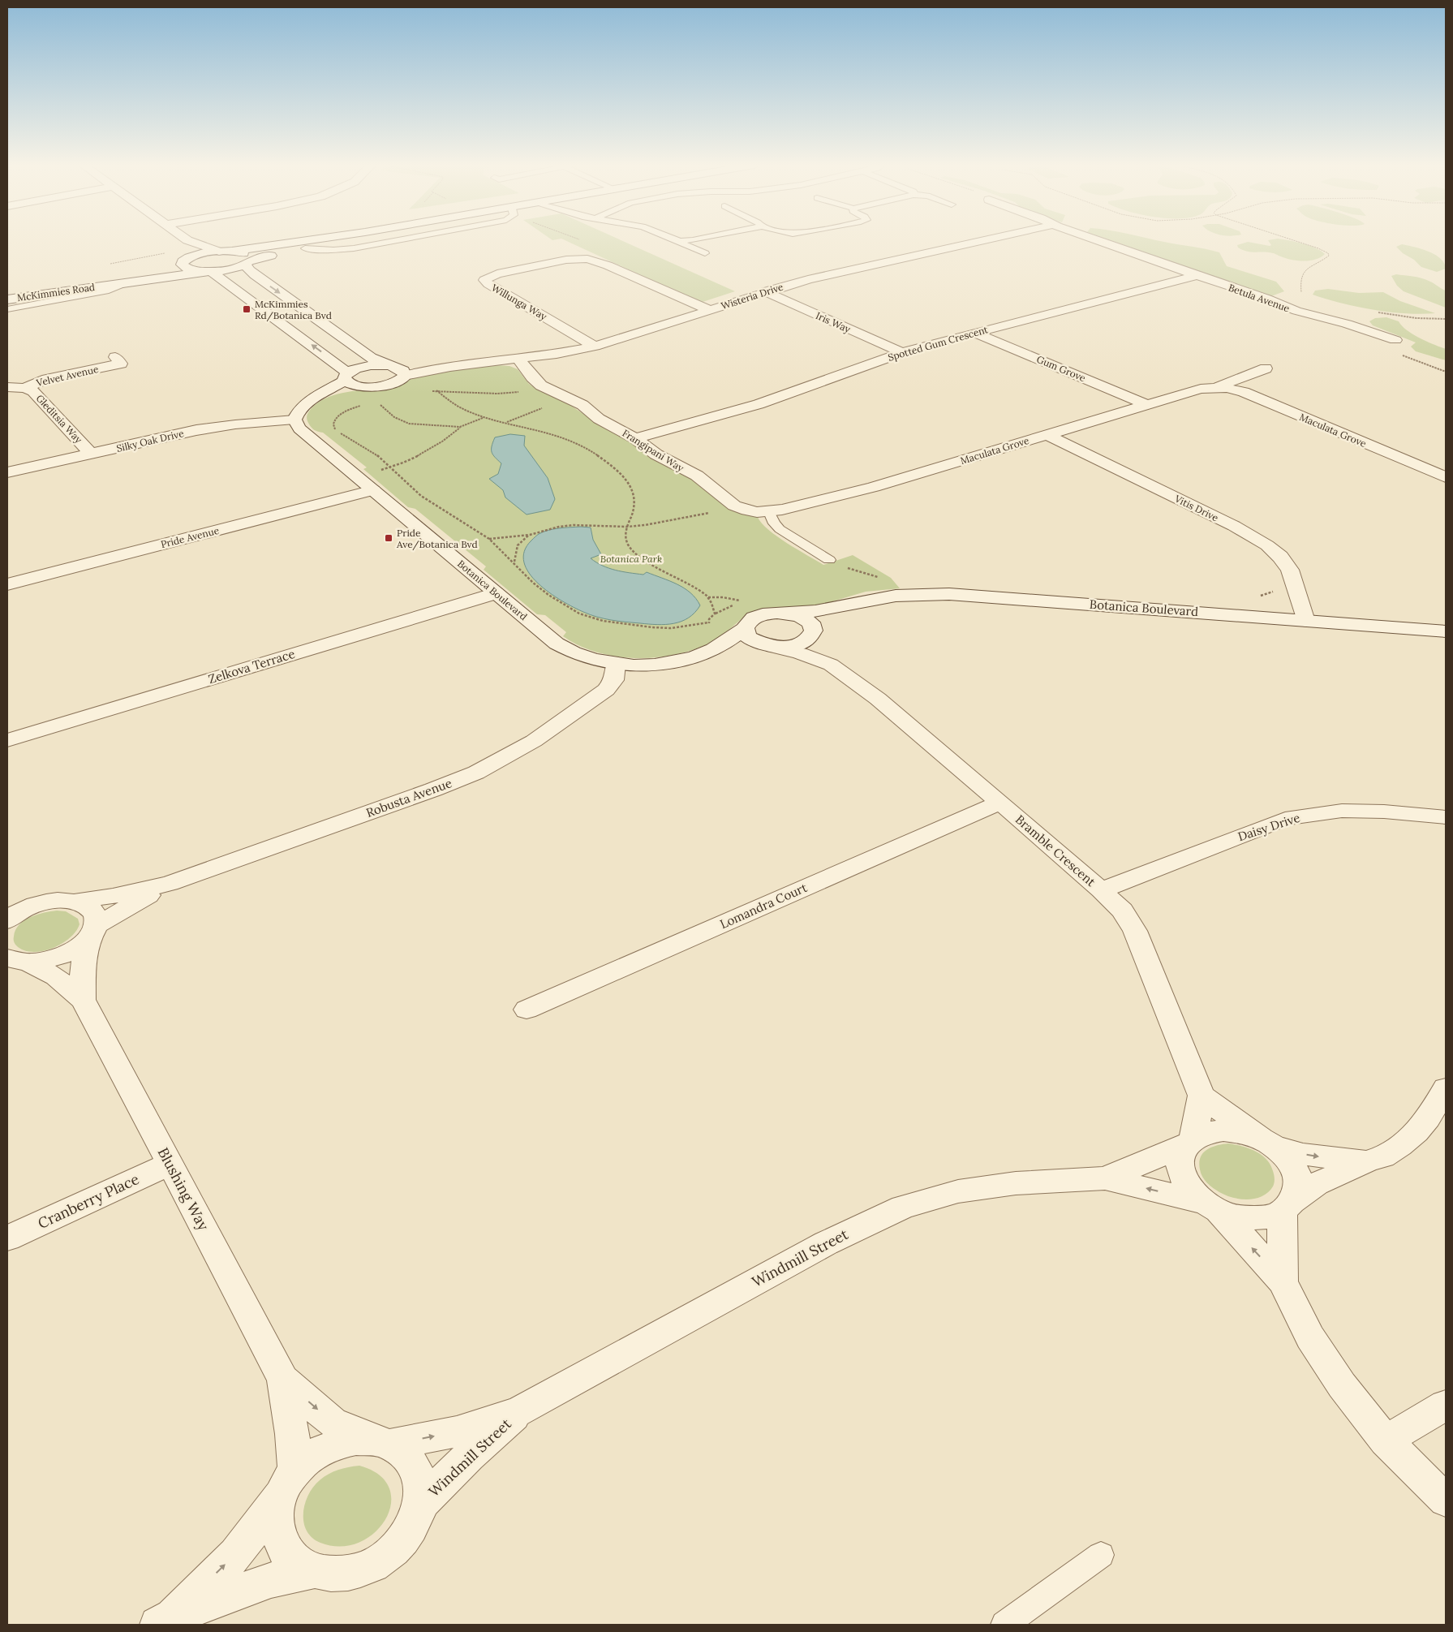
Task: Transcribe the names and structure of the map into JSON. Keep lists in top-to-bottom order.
{
  "streets": {
    "street": [
      "McKimmies Road",
      "Wisteria Drive",
      "Betula Avenue",
      "Willunga Way",
      "Iris Way",
      "Spotted Gum Crescent",
      "Gum Grove",
      "Velvet Avenue",
      "Gleditsia Way",
      "Maculata Grove",
      "Silky Oak Drive",
      "Frangipani Way",
      "Vitis Drive",
      "Pride Avenue",
      "Botanica Boulevard",
      "Zelkova Terrace",
      "Robusta Avenue",
      "Daisy Drive",
      "Bramble Crescent",
      "Lomandra Court",
      "Blushing Way",
      "Cranberry Place",
      "Windmill Street"
    ]
  },
  "crossings": [
    ["Wisteria Drive", "Willunga Way"],
    ["Wisteria Drive", "Iris Way"],
    ["Wisteria Drive", "Frangipani Way"],
    ["Betula Avenue", "Spotted Gum Crescent"],
    ["Iris Way", "Spotted Gum Crescent"],
    ["Spotted Gum Crescent", "Gum Grove"],
    ["Spotted Gum Crescent", "Frangipani Way"],
    ["Gum Grove", "Maculata Grove"],
    ["Velvet Avenue", "Gleditsia Way"],
    ["Gleditsia Way", "Silky Oak Drive"],
    ["Maculata Grove", "Frangipani Way"],
    ["Maculata Grove", "Vitis Drive"],
    ["Silky Oak Drive", "Botanica Boulevard"],
    ["Vitis Drive", "Botanica Boulevard"],
    ["Pride Avenue", "Botanica Boulevard"],
    ["Botanica Boulevard", "Zelkova Terrace"],
    ["Botanica Boulevard", "Robusta Avenue"],
    ["Botanica Boulevard", "Bramble Crescent"],
    ["Robusta Avenue", "Blushing Way"],
    ["Daisy Drive", "Bramble Crescent"],
    ["Bramble Crescent", "Lomandra Court"],
    ["Blushing Way", "Cranberry Place"],
    ["Blushing Way", "Windmill Street"]
  ],
  "parks": ["Botanica Park"],
  "places": {
    "transit": ["McKimmies Rd/Botanica Bvd", "Pride Ave/Botanica Bvd"]
  }
}
